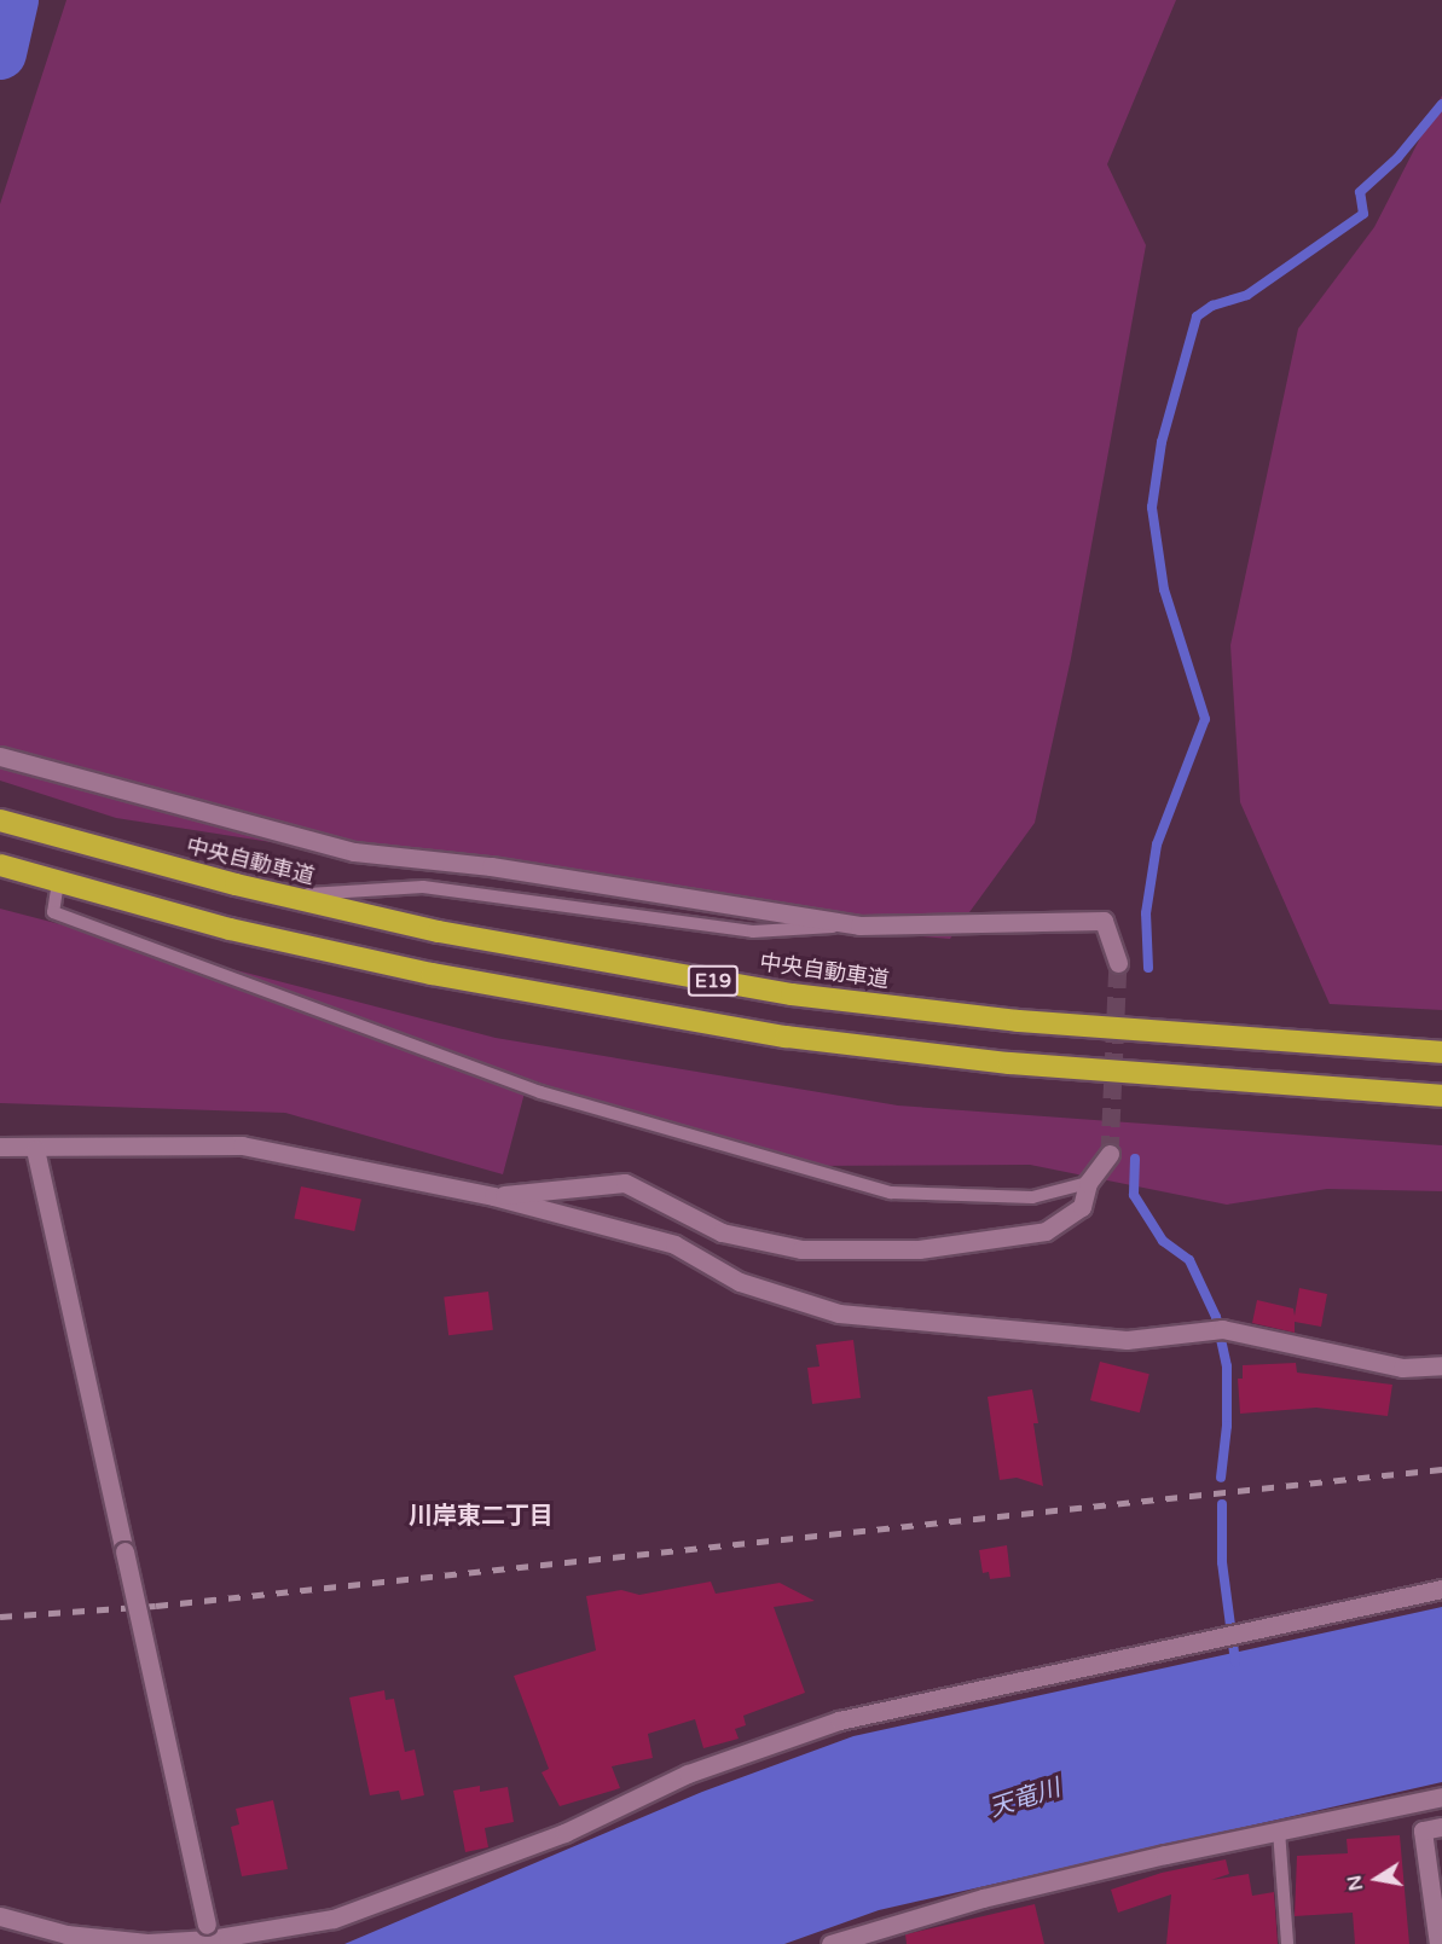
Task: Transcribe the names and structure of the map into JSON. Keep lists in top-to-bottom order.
{
  "streets": {
    "highway": ["中央自動車道", "E19"]
  },
  "districts": ["川岸東二丁目"],
  "water": ["天竜川"],
  "north": "left"
}
